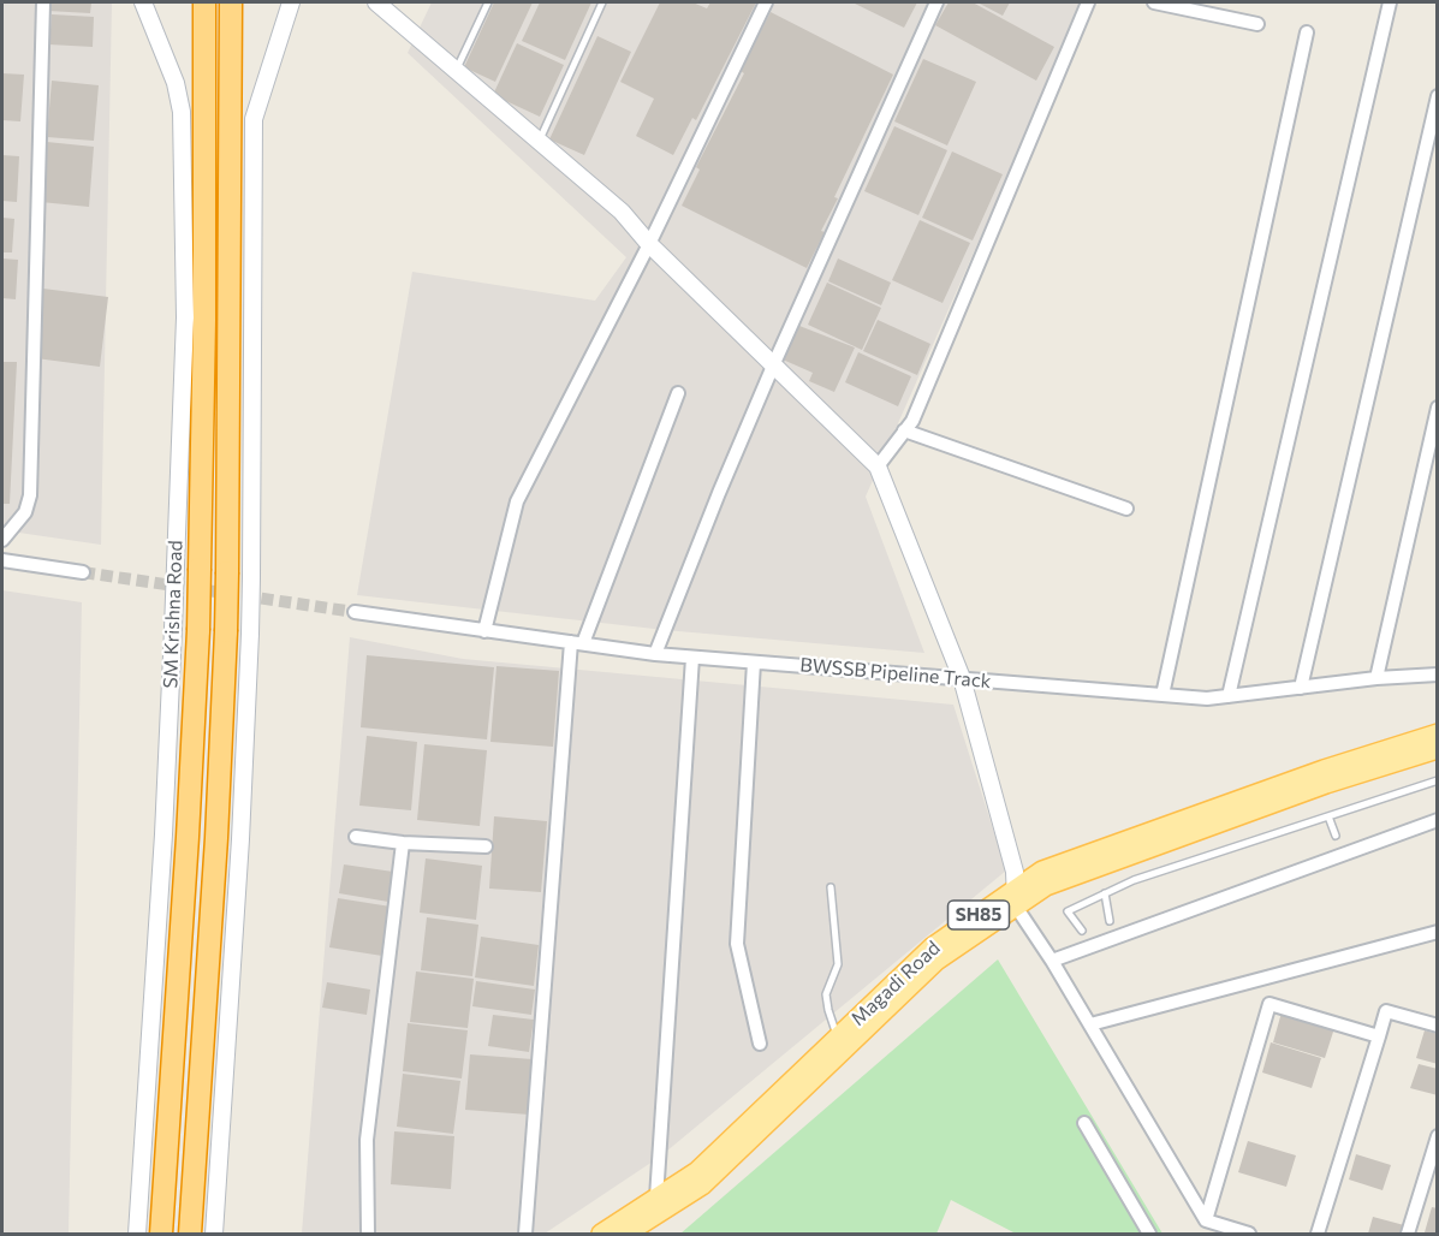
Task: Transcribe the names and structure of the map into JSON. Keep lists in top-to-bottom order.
{
  "streets": {
    "highway": ["SM Krishna Road"],
    "main road": ["SH85", "Magadi Road"],
    "street": ["BWSSB Pipeline Track"]
  }
}
